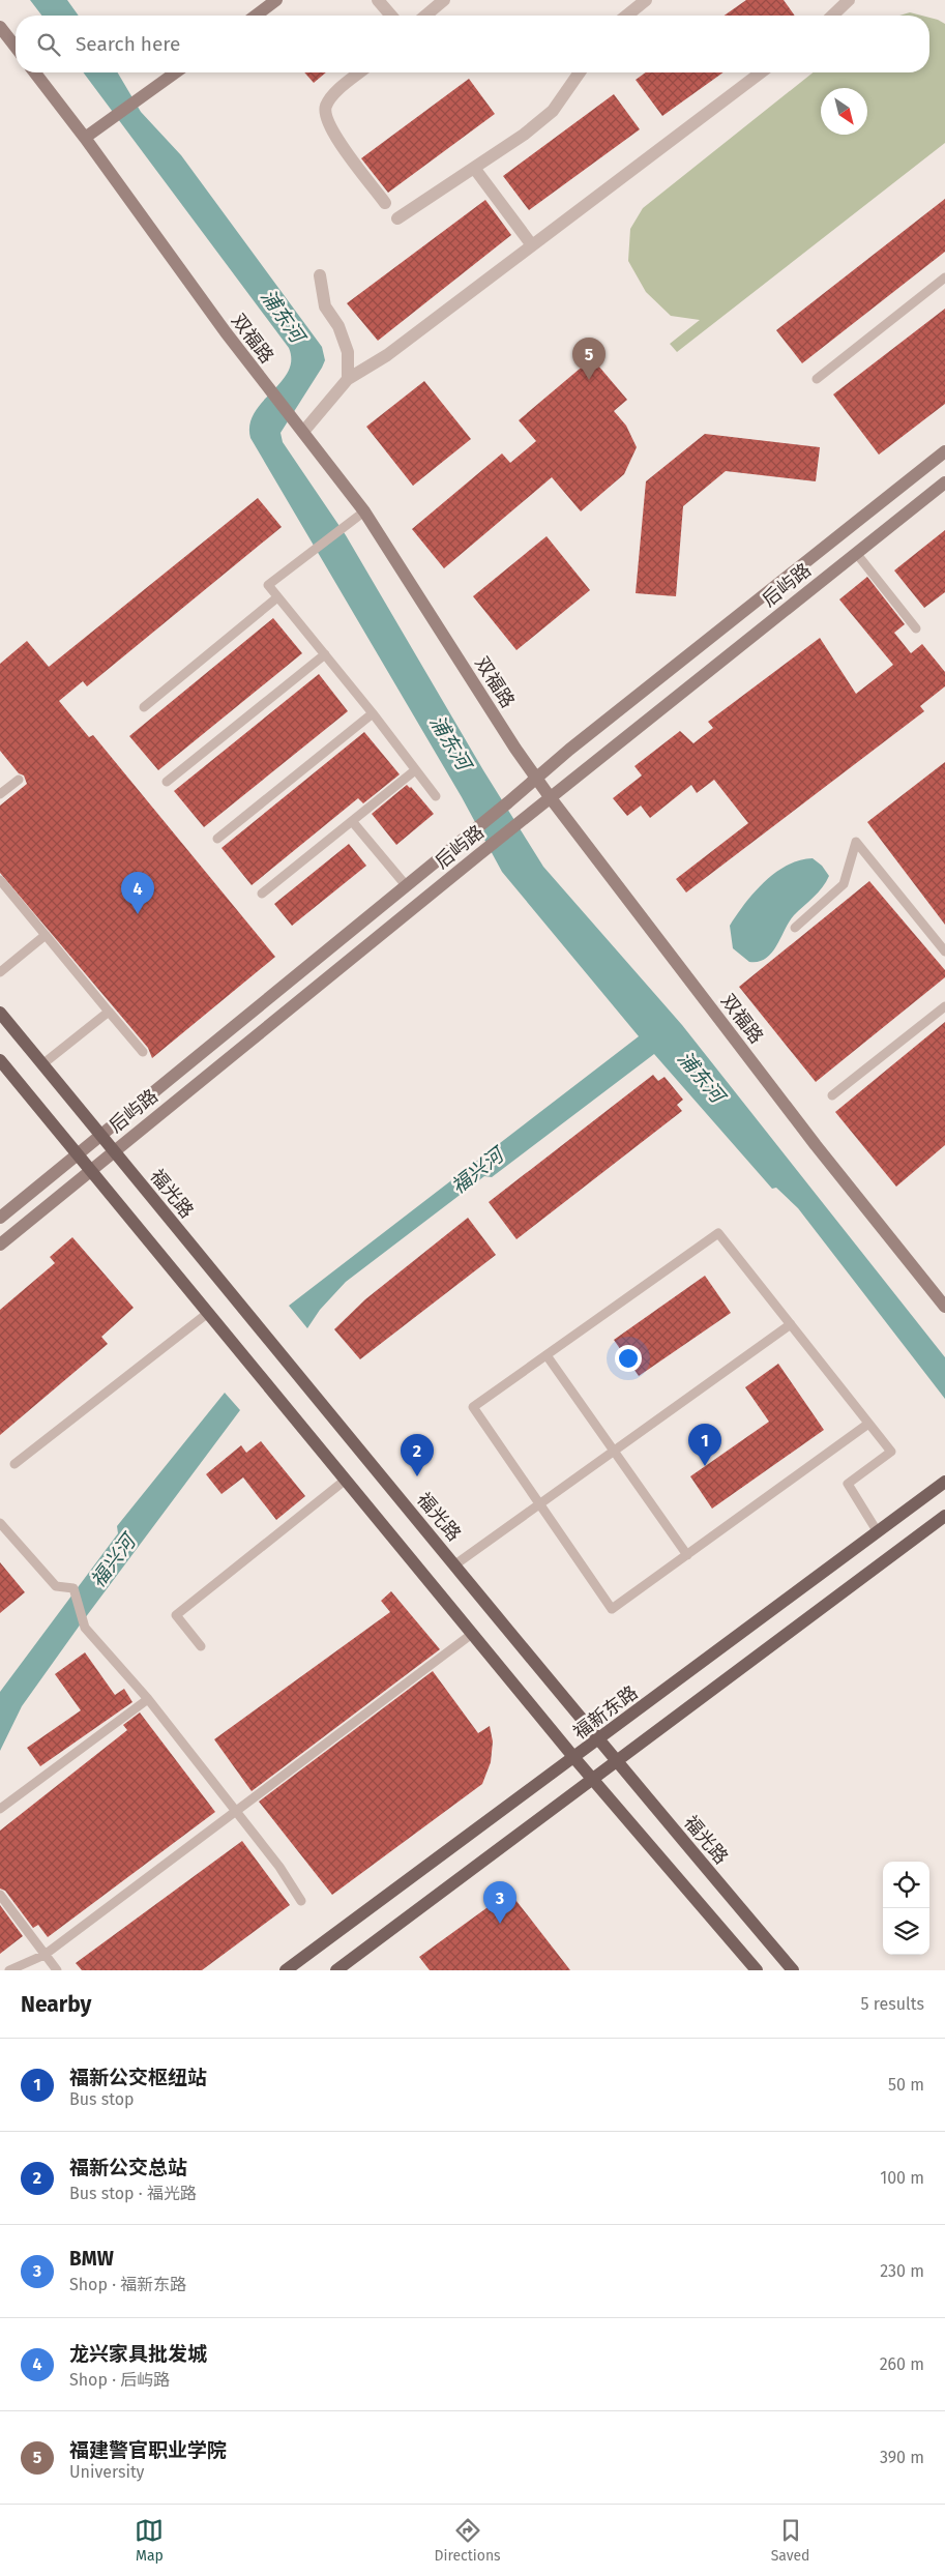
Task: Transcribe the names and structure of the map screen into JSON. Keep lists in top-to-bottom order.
{
  "streets": {
    "main road": [
      "双福路",
      "后屿路",
      "福光路",
      "福新东路"
    ]
  },
  "crossings": [
    ["双福路", "后屿路"],
    ["后屿路", "福光路"],
    ["福光路", "福新东路"]
  ],
  "water": ["浦东河", "福兴河"],
  "north": "bottom right",
  "page": {
    "search": "Search here",
    "pins": [
      "5",
      "4",
      "1",
      "2",
      "3"
    ],
    "heading": ["Nearby", "5 results"],
    "list": [
      {
        "mark": "1",
        "name": "福新公交枢纽站",
        "note": "Bus stop",
        "value": "50 m"
      },
      {
        "mark": "2",
        "name": "福新公交总站",
        "note": "Bus stop · 福光路",
        "value": "100 m"
      },
      {
        "mark": "3",
        "name": "BMW",
        "note": "Shop · 福新东路",
        "value": "230 m"
      },
      {
        "mark": "4",
        "name": "龙兴家具批发城",
        "note": "Shop · 后屿路",
        "value": "260 m"
      },
      {
        "mark": "5",
        "name": "福建警官职业学院",
        "note": "University",
        "value": "390 m"
      }
    ],
    "nav": ["Map", "Directions", "Saved"]
  }
}
